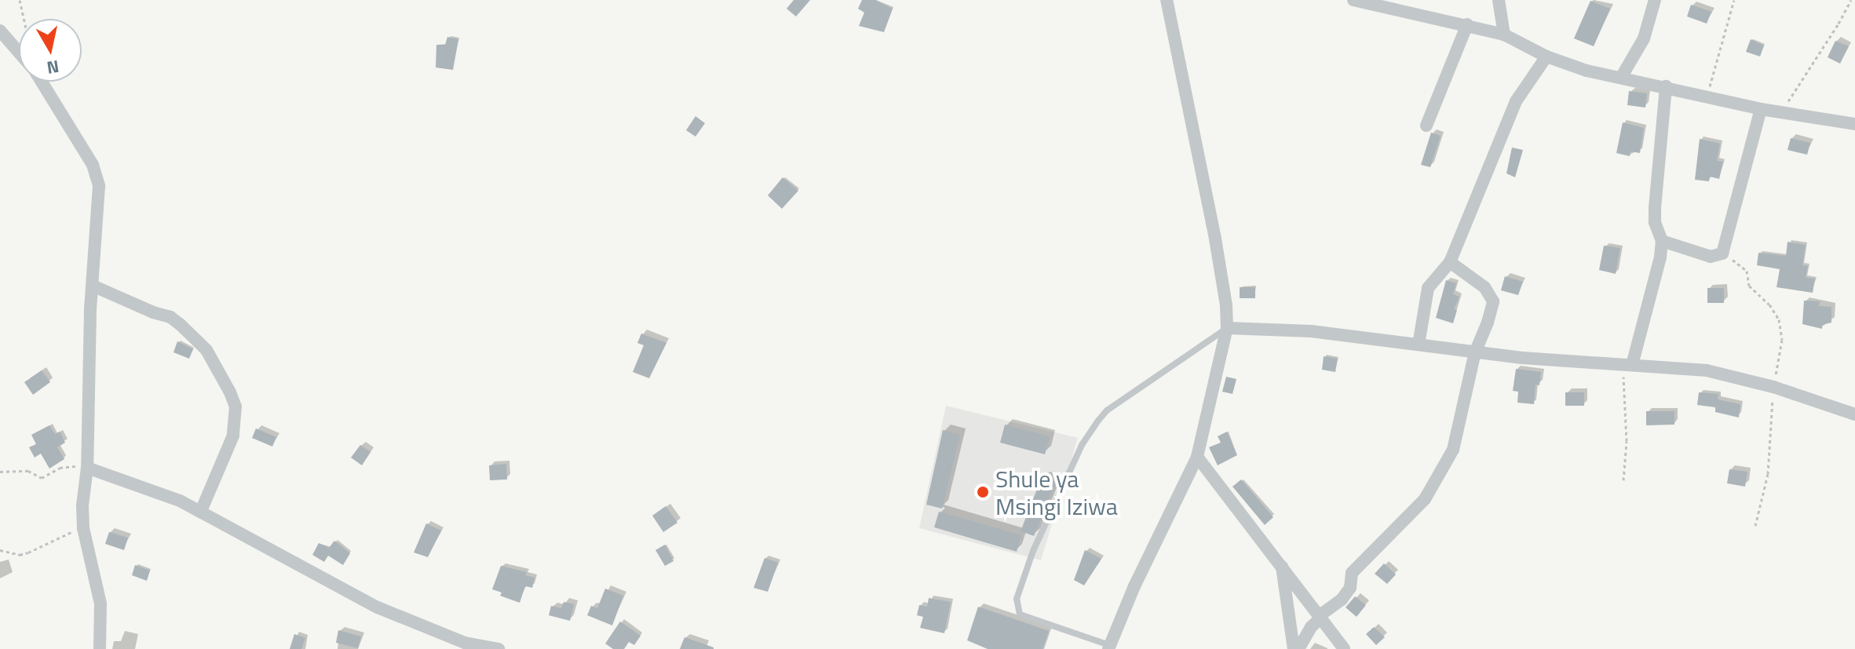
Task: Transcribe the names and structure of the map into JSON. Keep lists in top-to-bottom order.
{
  "places": ["Shule ya Msingi Iziwa"],
  "north": "bottom"
}
